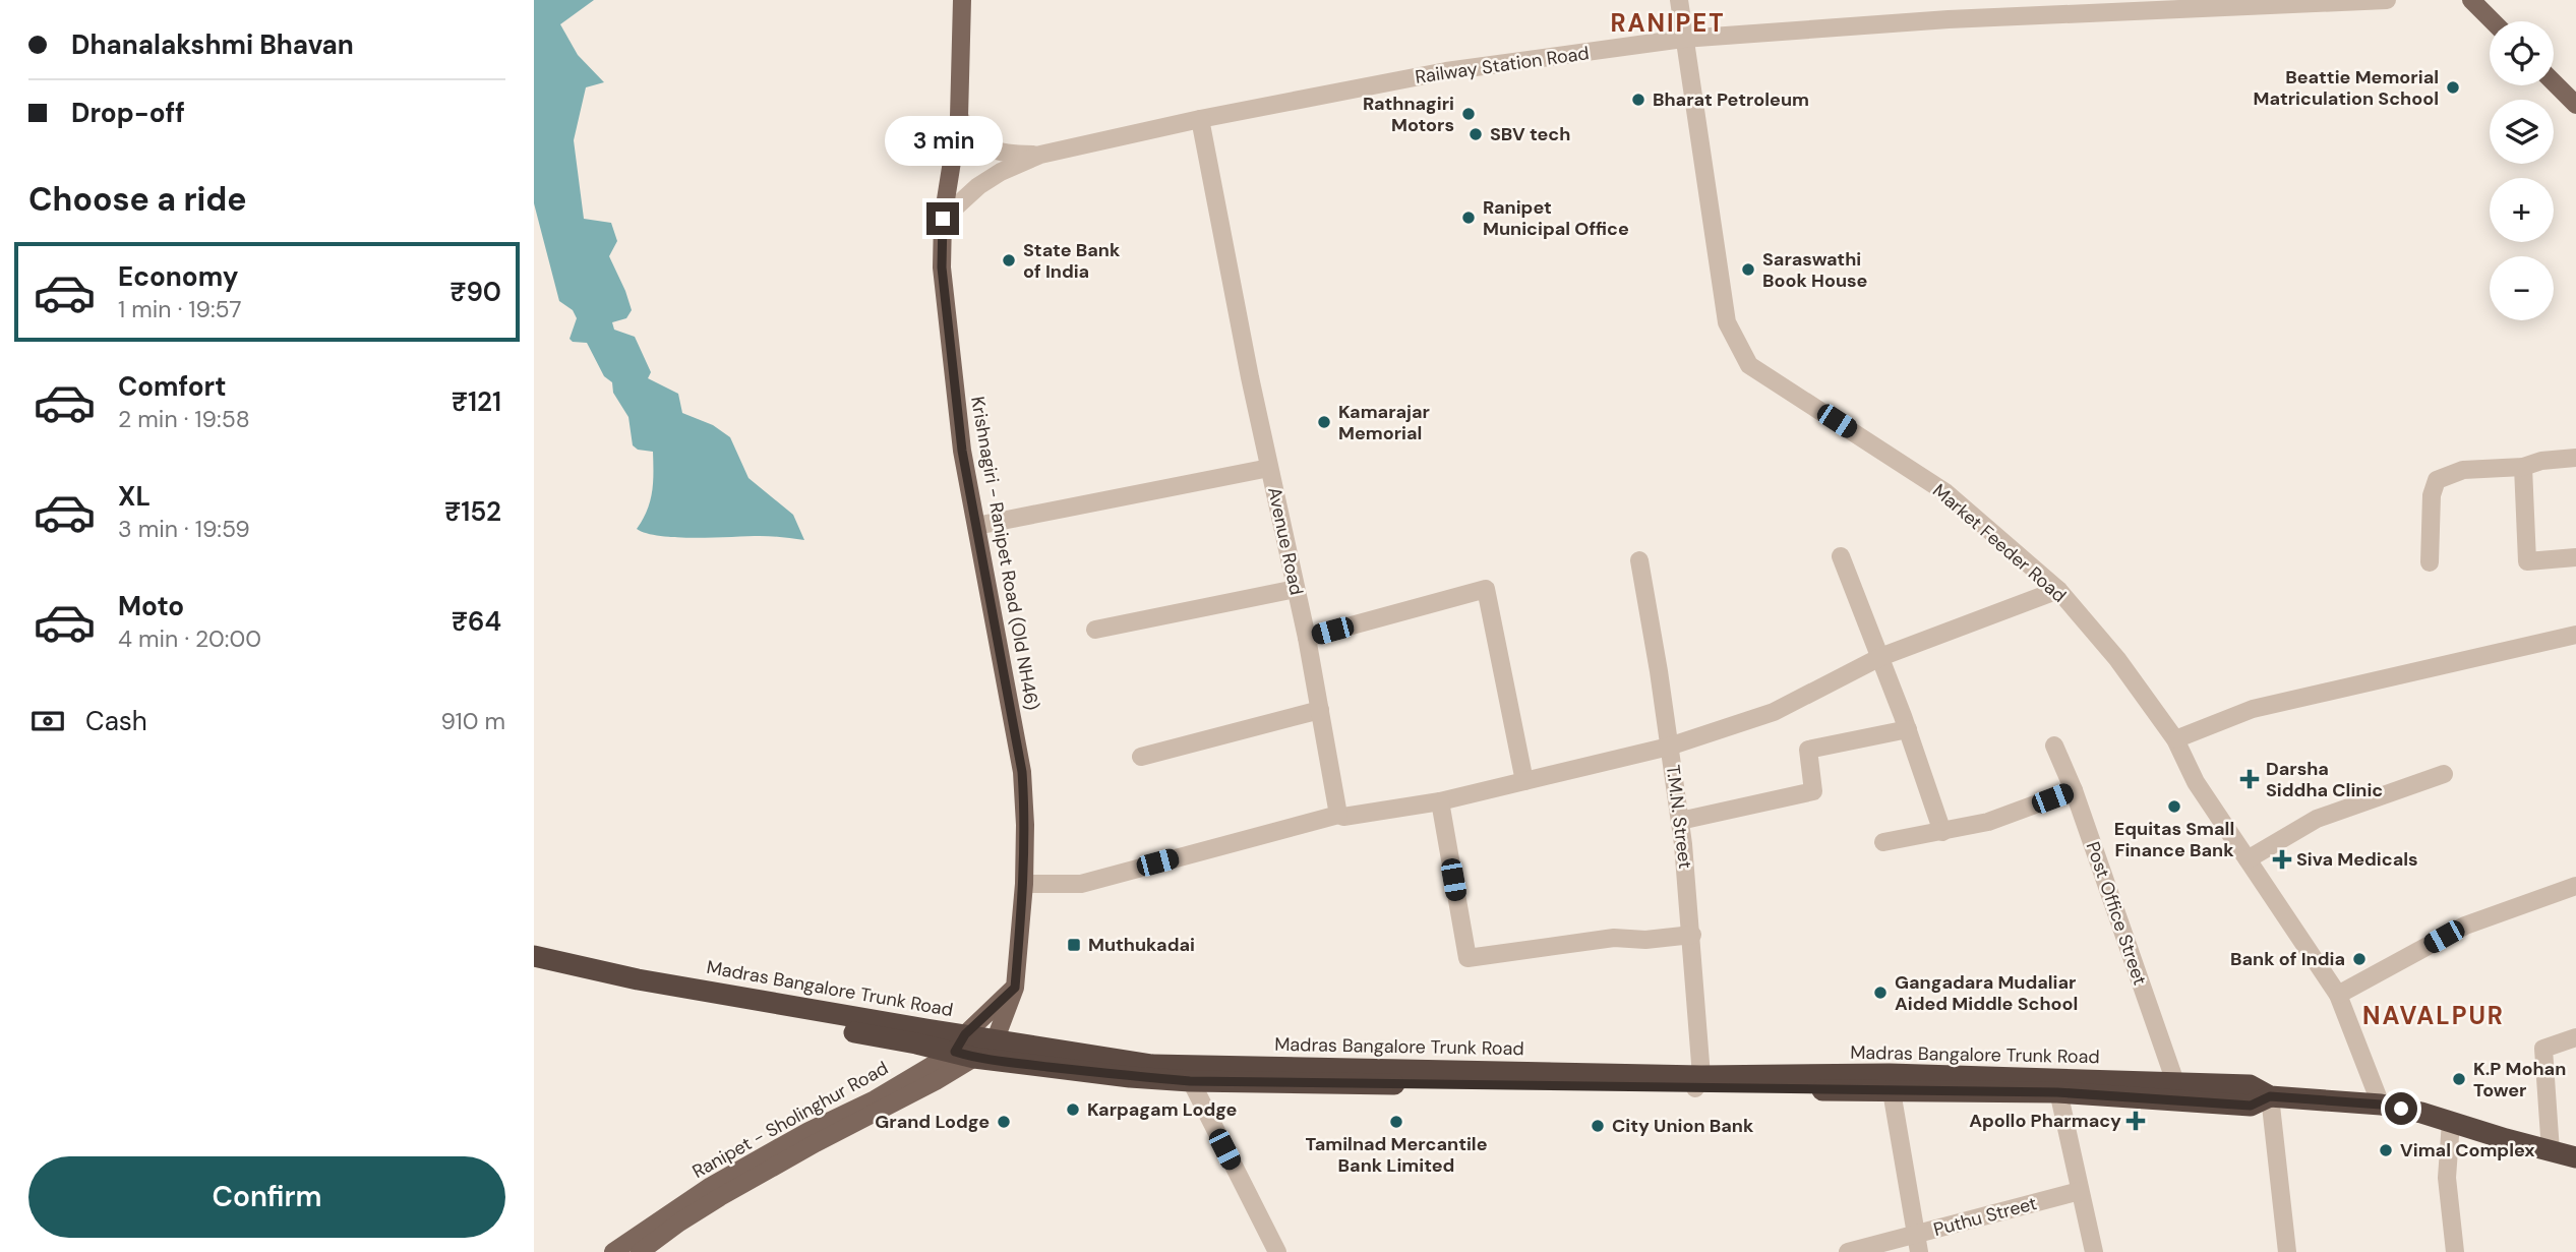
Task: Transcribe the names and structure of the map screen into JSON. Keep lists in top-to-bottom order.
{
  "streets": {
    "highway": ["Madras Bangalore Trunk Road"],
    "main road": ["Krishnagiri - Ranipet Road (Old NH46)", "Ranipet - Sholinghur Road"],
    "street": [
      "Railway Station Road",
      "Avenue Road",
      "Market Feeder Road",
      "T.M.N. Street",
      "Post Office Street",
      "Puthu Street"
    ]
  },
  "crossings": [
    ["Railway Station Road", "Avenue Road"],
    ["Railway Station Road", "Market Feeder Road"],
    ["Railway Station Road", "Krishnagiri - Ranipet Road (Old NH46)"],
    ["Market Feeder Road", "Madras Bangalore Trunk Road"],
    ["Krishnagiri - Ranipet Road (Old NH46)", "Madras Bangalore Trunk Road"],
    ["T.M.N. Street", "Madras Bangalore Trunk Road"],
    ["Post Office Street", "Madras Bangalore Trunk Road"],
    ["Madras Bangalore Trunk Road", "Ranipet - Sholinghur Road"]
  ],
  "districts": ["RANIPET", "NAVALPUR"],
  "places": {
    "other": [
      "Beattie Memorial Matriculation School",
      "Bharat Petroleum",
      "Rathnagiri Motors",
      "SBV tech",
      "Ranipet Municipal Office",
      "State Bank of India",
      "Saraswathi Book House",
      "Kamarajar Memorial",
      "Equitas Small Finance Bank",
      "Bank of India",
      "Gangadara Mudaliar Aided Middle School",
      "K.P Mohan Tower",
      "Karpagam Lodge",
      "Grand Lodge",
      "Tamilnad Mercantile Bank Limited",
      "City Union Bank",
      "Vimal Complex"
    ],
    "health": ["Darsha Siddha Clinic", "Siva Medicals", "Apollo Pharmacy"],
    "transit": ["Muthukadai"]
  },
  "page": {
    "banner": ["Dhanalakshmi Bhavan", "Drop-off"],
    "map_buttons": ["+", "−"],
    "bubble": "3 min",
    "heading": "Choose a ride",
    "list": [
      {
        "name": "Economy",
        "note": "1 min · 19:57",
        "value": "₹90"
      },
      {
        "name": "Comfort",
        "note": "2 min · 19:58",
        "value": "₹121"
      },
      {
        "name": "XL",
        "note": "3 min · 19:59",
        "value": "₹152"
      },
      {
        "name": "Moto",
        "note": "4 min · 20:00",
        "value": "₹64"
      }
    ],
    "pay": ["Cash", "910 m"],
    "buttons": "Confirm"
  }
}
